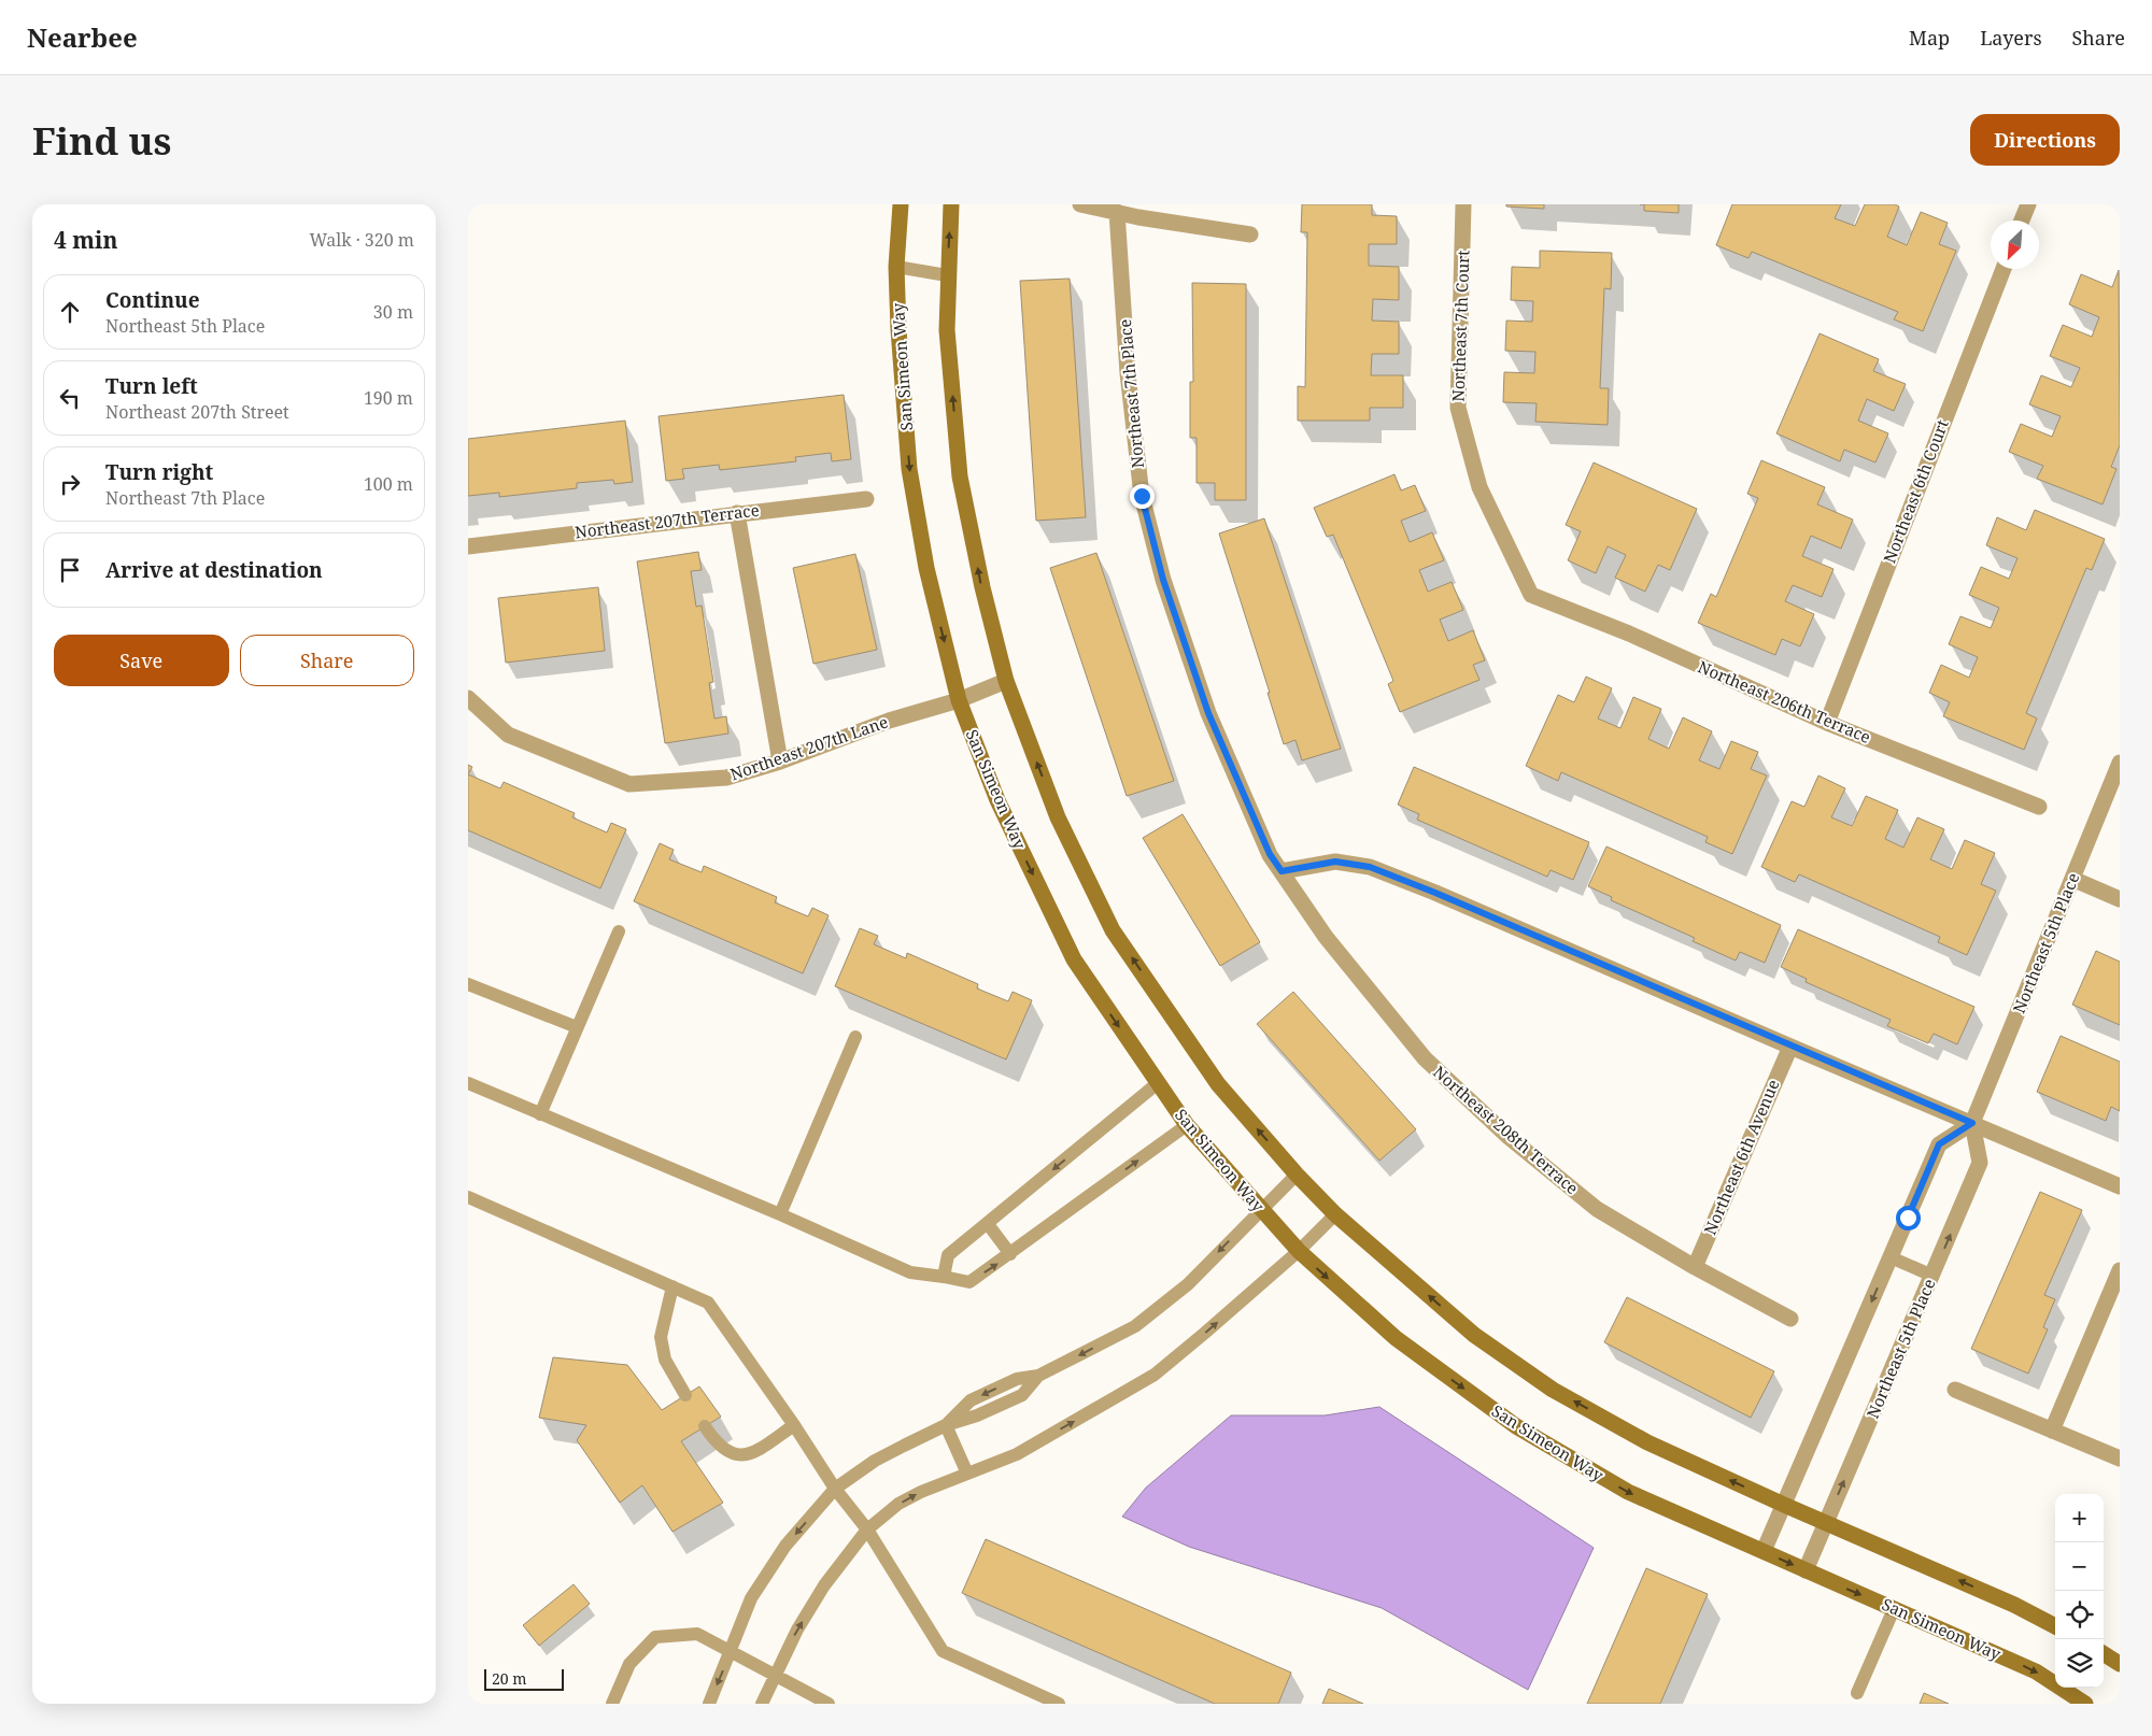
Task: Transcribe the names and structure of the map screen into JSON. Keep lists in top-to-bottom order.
{
  "streets": {
    "street": [
      "Northeast 7th Court",
      "San Simeon Way",
      "Northeast 7th Place",
      "Northeast 6th Court",
      "Northeast 207th Terrace",
      "Northeast 206th Terrace",
      "Northeast 207th Lane",
      "Northeast 5th Place",
      "Northeast 208th Terrace",
      "Northeast 6th Avenue"
    ]
  },
  "crossings": [
    ["Northeast 7th Court", "Northeast 206th Terrace"],
    ["San Simeon Way", "Northeast 207th Lane"],
    ["San Simeon Way", "Northeast 5th Place"],
    ["Northeast 7th Place", "Northeast 208th Terrace"],
    ["Northeast 6th Court", "Northeast 206th Terrace"],
    ["Northeast 208th Terrace", "Northeast 6th Avenue"]
  ],
  "scale_bar": "20 m",
  "north": "bottom left",
  "page": {
    "header": "Nearbee",
    "nav": ["Map", "Layers", "Share"],
    "buttons": [
      "Directions",
      ["Save", "Share"]
    ],
    "title": "Find us",
    "heading": ["4 min", "Walk · 320 m"],
    "list": [
      ["Continue", "Northeast 5th Place", "30 m"],
      ["Turn left", "Northeast 207th Street", "190 m"],
      ["Turn right", "Northeast 7th Place", "100 m"],
      "Arrive at destination"
    ],
    "map_buttons": ["+", "−"],
    "scale": "20 m"
  }
}
